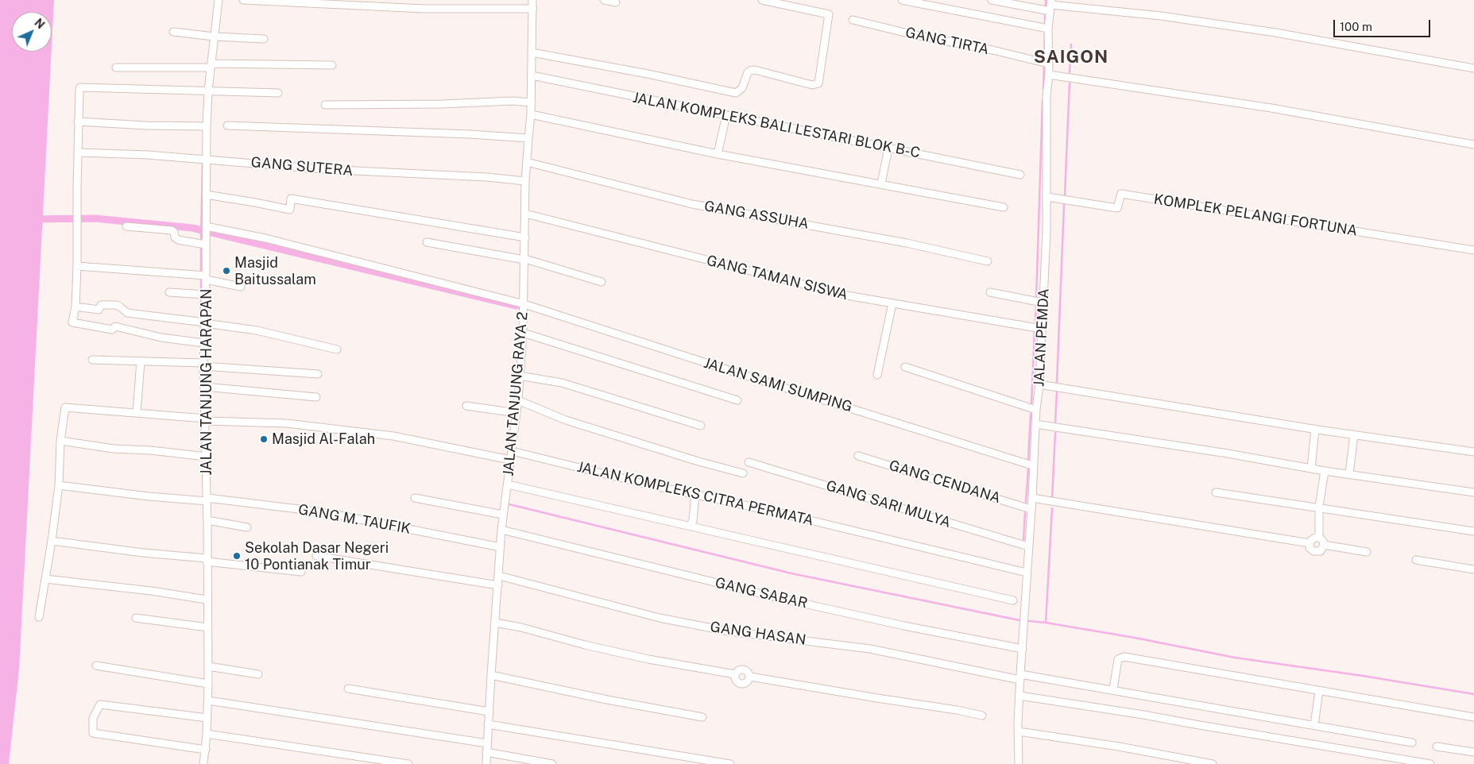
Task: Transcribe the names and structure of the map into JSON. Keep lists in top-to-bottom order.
{
  "streets": {
    "street": [
      "GANG TIRTA",
      "JALAN KOMPLEKS BALI LESTARI BLOK B-C",
      "GANG SUTERA",
      "GANG ASSUHA",
      "KOMPLEK PELANGI FORTUNA",
      "GANG TAMAN SISWA",
      "JALAN PEMDA",
      "JALAN TANJUNG HARAPAN",
      "JALAN SAMI SUMPING",
      "JALAN TANJUNG RAYA 2",
      "GANG CENDANA",
      "JALAN KOMPLEKS CITRA PERMATA",
      "GANG SARI MULYA",
      "GANG M. TAUFIK",
      "GANG SABAR",
      "GANG HASAN"
    ]
  },
  "crossings": [
    ["GANG TIRTA", "JALAN PEMDA"],
    ["JALAN KOMPLEKS BALI LESTARI BLOK B-C", "JALAN TANJUNG RAYA 2"],
    ["GANG SUTERA", "JALAN TANJUNG HARAPAN"],
    ["GANG SUTERA", "JALAN TANJUNG RAYA 2"],
    ["GANG ASSUHA", "JALAN TANJUNG RAYA 2"],
    ["KOMPLEK PELANGI FORTUNA", "JALAN PEMDA"],
    ["GANG TAMAN SISWA", "JALAN PEMDA"],
    ["GANG TAMAN SISWA", "JALAN TANJUNG RAYA 2"],
    ["JALAN PEMDA", "JALAN SAMI SUMPING"],
    ["JALAN PEMDA", "GANG CENDANA"],
    ["JALAN PEMDA", "JALAN KOMPLEKS CITRA PERMATA"],
    ["JALAN PEMDA", "GANG SARI MULYA"],
    ["JALAN PEMDA", "GANG SABAR"],
    ["JALAN PEMDA", "GANG HASAN"],
    ["JALAN TANJUNG HARAPAN", "JALAN SAMI SUMPING"],
    ["JALAN TANJUNG HARAPAN", "GANG M. TAUFIK"],
    ["JALAN SAMI SUMPING", "JALAN TANJUNG RAYA 2"],
    ["JALAN TANJUNG RAYA 2", "JALAN KOMPLEKS CITRA PERMATA"],
    ["JALAN TANJUNG RAYA 2", "GANG M. TAUFIK"],
    ["JALAN TANJUNG RAYA 2", "GANG SABAR"],
    ["JALAN TANJUNG RAYA 2", "GANG HASAN"]
  ],
  "districts": ["SAIGON"],
  "places": ["Masjid Baitussalam", "Masjid Al-Falah", "Sekolah Dasar Negeri 10 Pontianak Timur"],
  "scale_bar": "100 m",
  "north": "top right"
}
